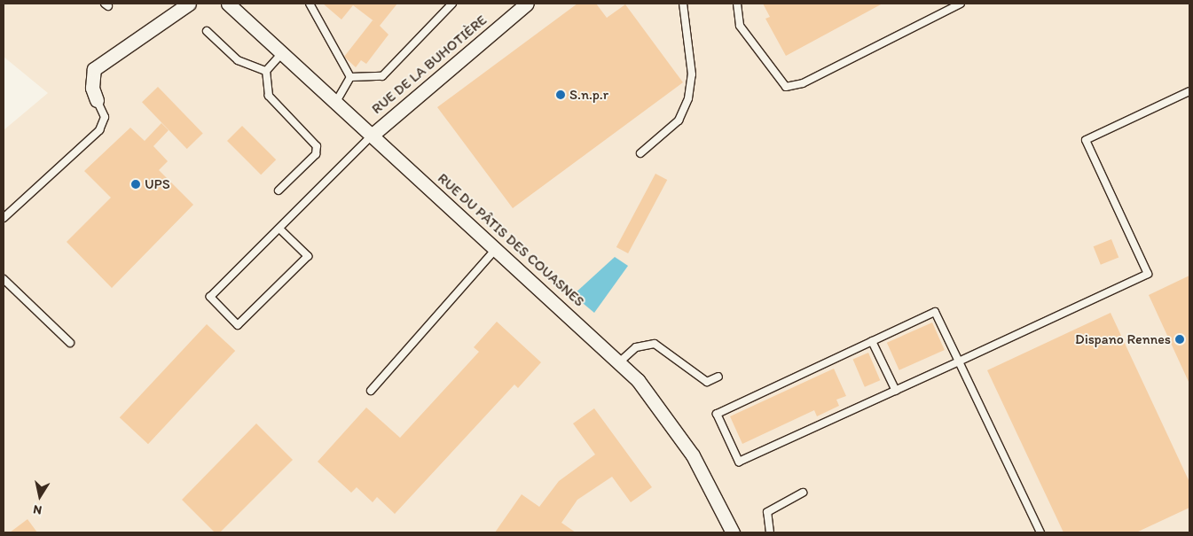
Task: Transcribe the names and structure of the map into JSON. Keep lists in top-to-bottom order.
{
  "streets": {
    "street": ["RUE DE LA BUHOTIÈRE", "RUE DU PÂTIS DES COUASNES"]
  },
  "crossings": [
    ["RUE DE LA BUHOTIÈRE", "RUE DU PÂTIS DES COUASNES"]
  ],
  "places": ["S.n.p.r", "UPS", "Dispano Rennes"],
  "north": "bottom"
}
